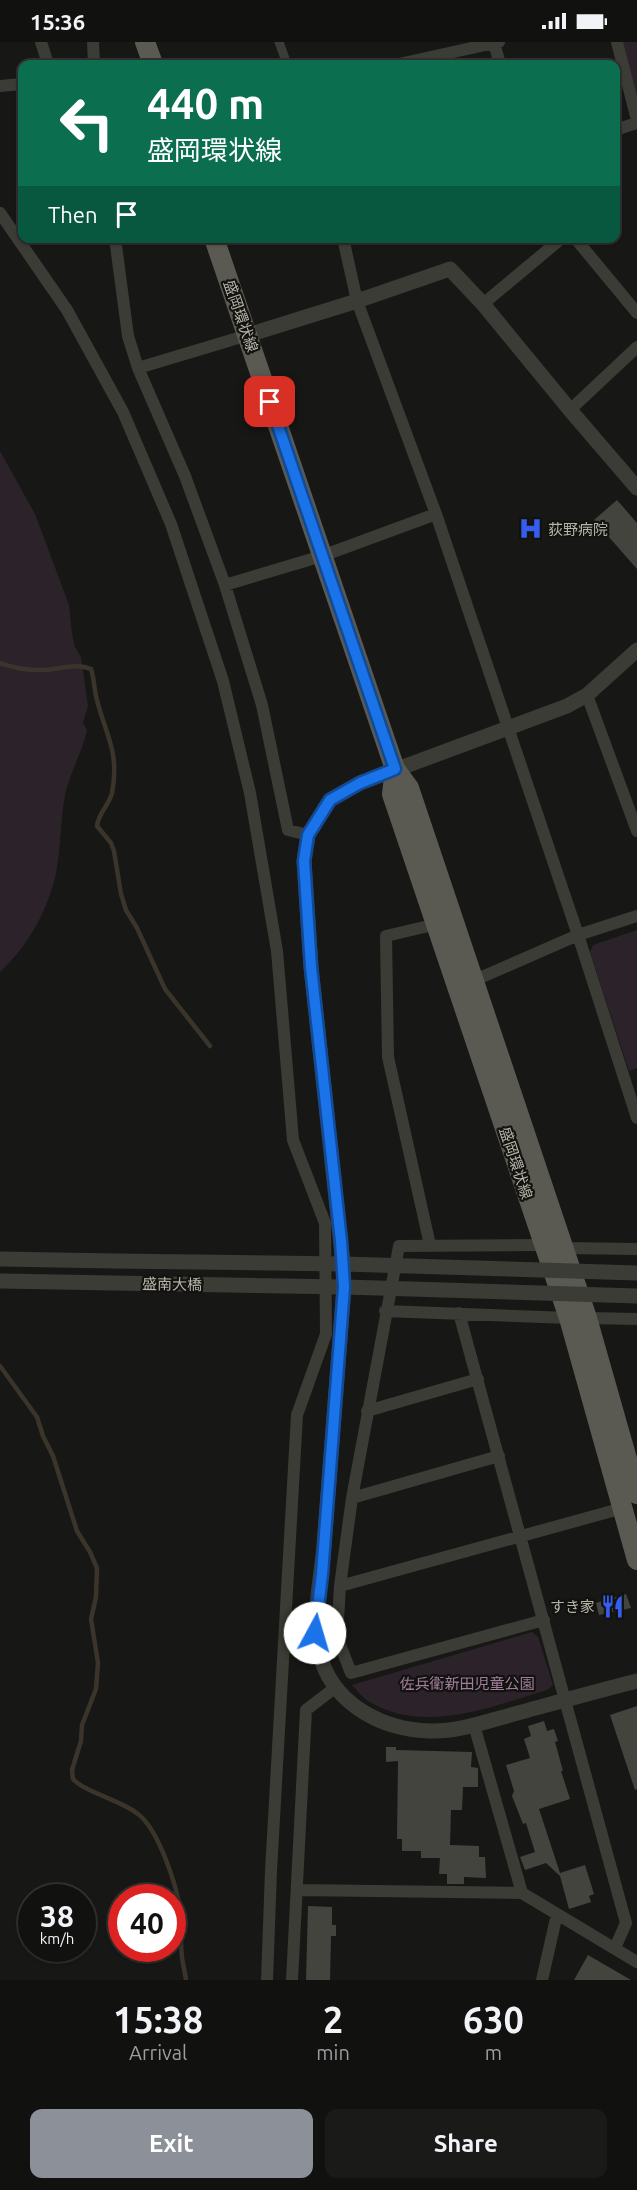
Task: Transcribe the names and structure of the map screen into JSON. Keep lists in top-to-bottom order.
{
  "streets": {
    "main road": ["盛岡環状線"],
    "street": ["盛南大橋"]
  },
  "parks": ["佐兵衛新田児童公園"],
  "places": {
    "hospital": ["荻野病院"],
    "restaurant": ["すき家"]
  },
  "page": {
    "status": "15:36",
    "turn": ["440 m", "盛岡環状線"],
    "then": "Then",
    "speed": "38 km/h",
    "limit": "40",
    "eta": [
      "15:38",
      "Arrival",
      "2",
      "min",
      "630",
      "m"
    ],
    "buttons": ["Exit", "Share"]
  }
}
